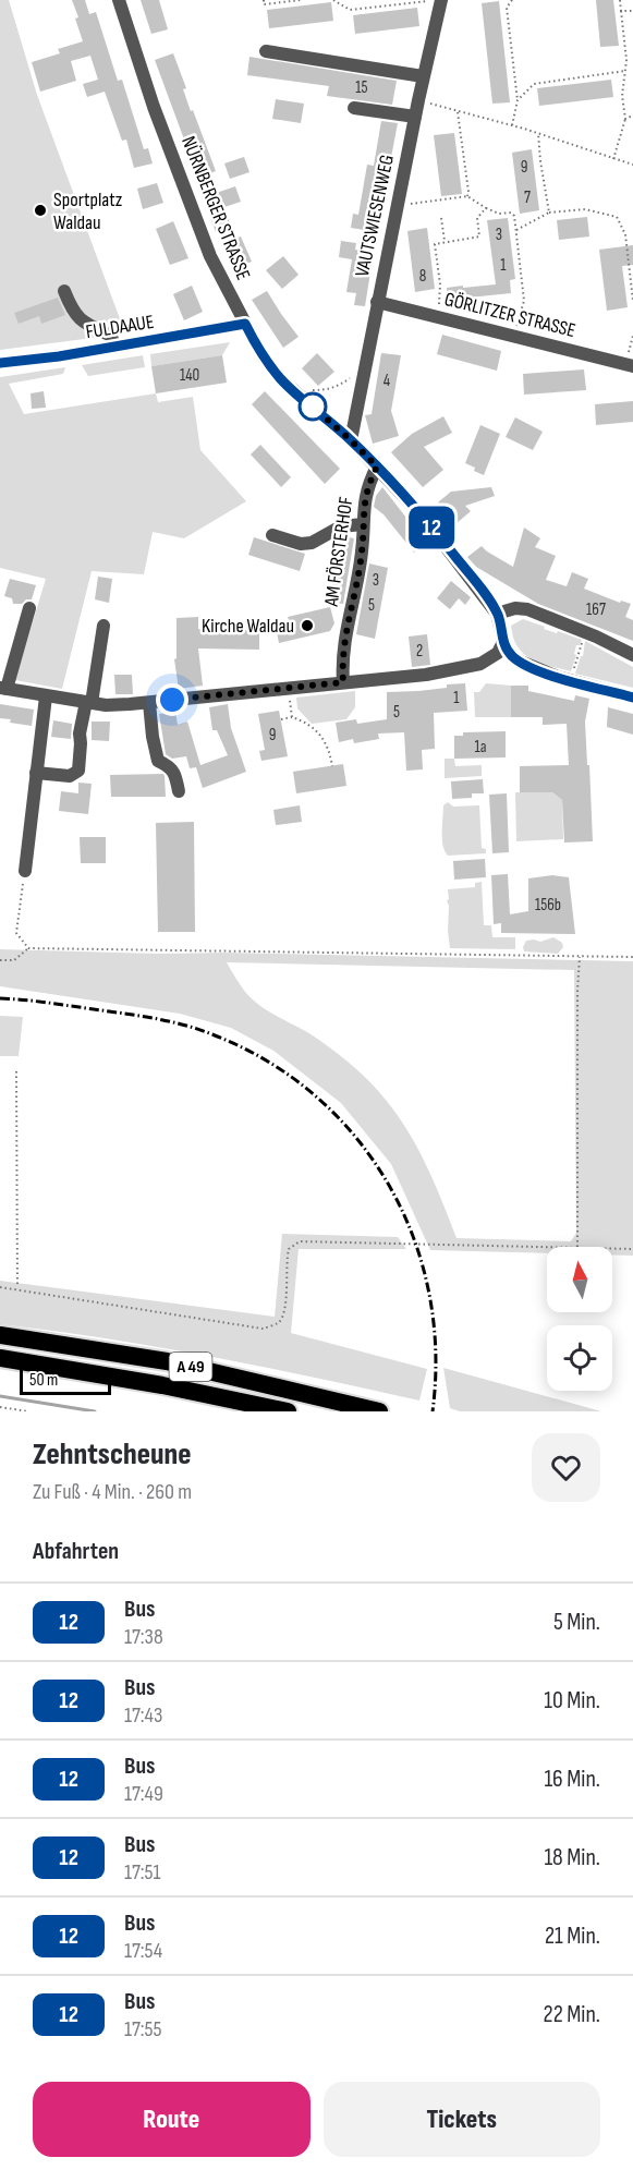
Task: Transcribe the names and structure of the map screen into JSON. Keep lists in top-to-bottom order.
{
  "streets": {
    "highway": ["A 49"],
    "street": [
      "NÜRNBERGER STRASSE",
      "VAUTSWIESENWEG",
      "GÖRLITZER STRASSE",
      "FULDAAUE",
      "AM FÖRSTERHOF"
    ]
  },
  "crossings": [
    ["NÜRNBERGER STRASSE", "VAUTSWIESENWEG"],
    ["NÜRNBERGER STRASSE", "FULDAAUE"],
    ["NÜRNBERGER STRASSE", "AM FÖRSTERHOF"],
    ["VAUTSWIESENWEG", "GÖRLITZER STRASSE"]
  ],
  "places": ["Sportplatz Waldau", "Kirche Waldau"],
  "lines": ["bus line 12"],
  "house_numbers": [
    "15",
    "9",
    "7",
    "3",
    "1",
    "8",
    "140",
    "4",
    "3",
    "5",
    "167",
    "2",
    "1",
    "5",
    "9",
    "1a",
    "156b"
  ],
  "scale_bar": "50 m",
  "north": "top",
  "page": {
    "on_map": "12",
    "scale": "50 m",
    "heading": [
      ["Zehntscheune", "Zu Fuß · 4 Min. · 260 m"],
      "Abfahrten"
    ],
    "list": [
      {
        "mark": "12",
        "name": "Bus",
        "note": "17:38",
        "value": "5 Min."
      },
      {
        "mark": "12",
        "name": "Bus",
        "note": "17:43",
        "value": "10 Min."
      },
      {
        "mark": "12",
        "name": "Bus",
        "note": "17:49",
        "value": "16 Min."
      },
      {
        "mark": "12",
        "name": "Bus",
        "note": "17:51",
        "value": "18 Min."
      },
      {
        "mark": "12",
        "name": "Bus",
        "note": "17:54",
        "value": "21 Min."
      },
      {
        "mark": "12",
        "name": "Bus",
        "note": "17:55",
        "value": "22 Min."
      }
    ],
    "buttons": ["Route", "Tickets"]
  }
}
